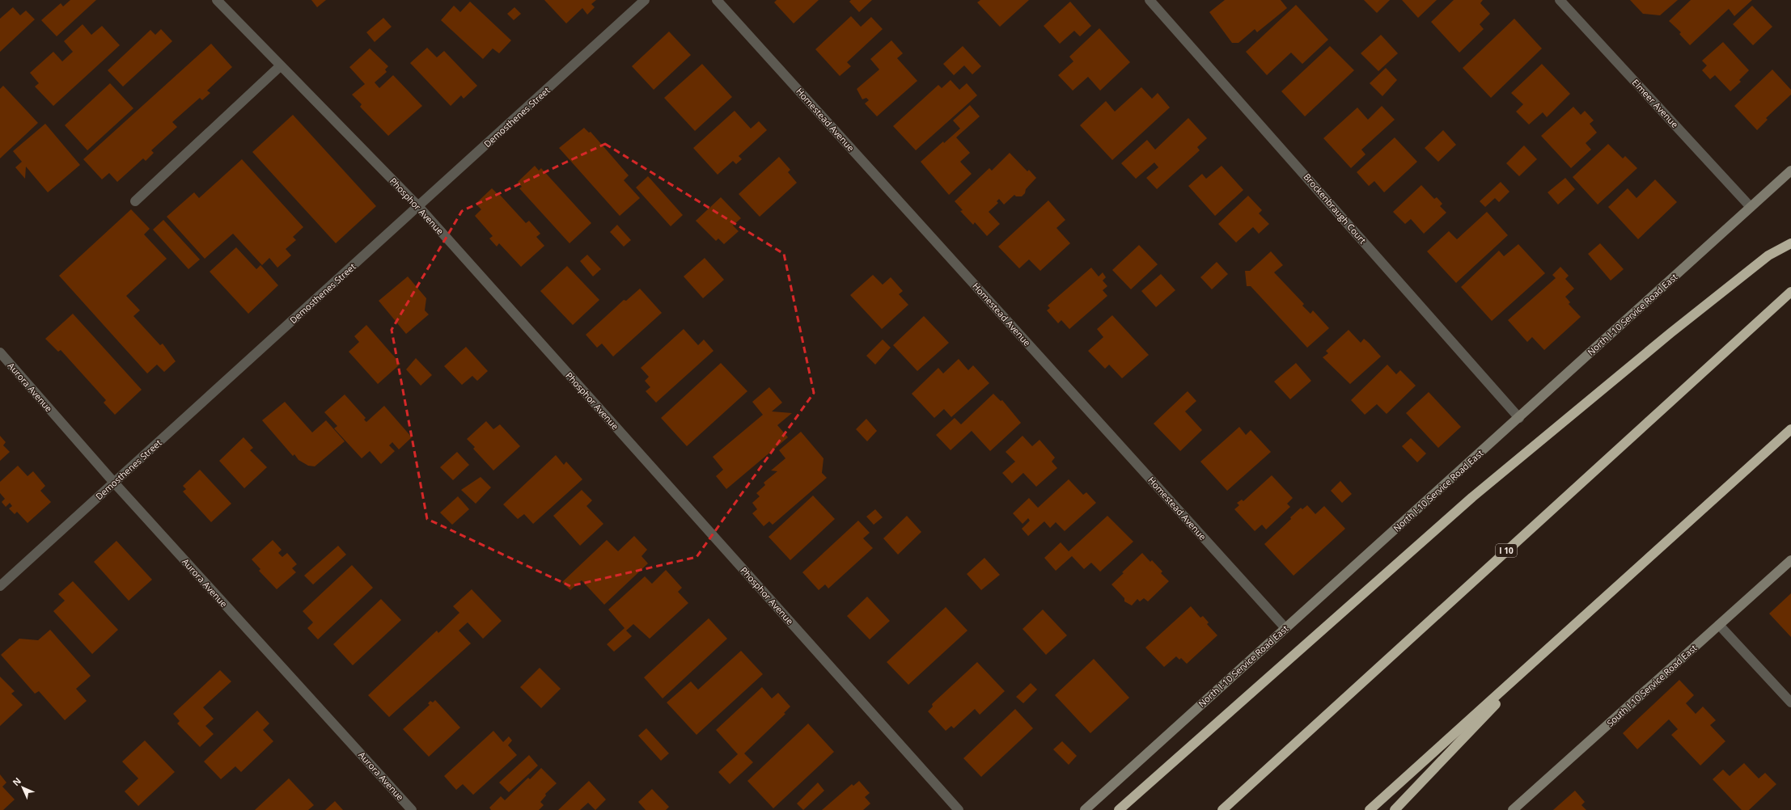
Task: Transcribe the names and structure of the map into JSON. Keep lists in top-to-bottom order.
{
  "streets": {
    "highway": ["I 10"],
    "street": [
      "Elmeer Avenue",
      "Demosthenes Street",
      "Homestead Avenue",
      "Phosphor Avenue",
      "Brockenbraugh Court",
      "North I-10 Service Road East",
      "Aurora Avenue",
      "South I-10 Service Road East"
    ]
  },
  "crossings": [
    ["Elmeer Avenue", "North I-10 Service Road East"],
    ["Demosthenes Street", "Phosphor Avenue"],
    ["Demosthenes Street", "Aurora Avenue"],
    ["Homestead Avenue", "North I-10 Service Road East"],
    ["Brockenbraugh Court", "North I-10 Service Road East"]
  ],
  "north": "top left"
}
